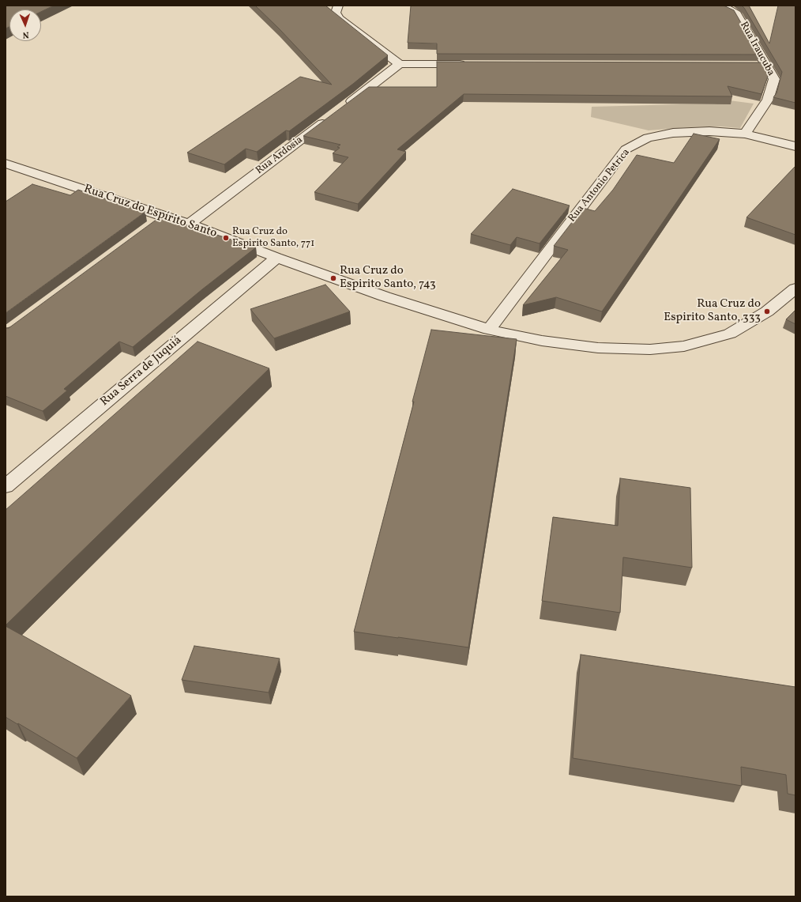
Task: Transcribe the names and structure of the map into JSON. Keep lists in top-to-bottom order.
{
  "streets": {
    "street": [
      "Rua Iraucuba",
      "Rua Ardosia",
      "Rua Antonio Petrica",
      "Rua Cruz do Espírito Santo",
      "Rua Serra de Juquiá"
    ]
  },
  "crossings": [
    ["Rua Iraucuba", "Rua Antonio Petrica"],
    ["Rua Ardosia", "Rua Cruz do Espírito Santo"],
    ["Rua Antonio Petrica", "Rua Cruz do Espírito Santo"],
    ["Rua Cruz do Espírito Santo", "Rua Serra de Juquiá"]
  ],
  "places": ["Rua Cruz do Espirito Santo, 771", "Rua Cruz do Espirito Santo, 743", "Rua Cruz do Espirito Santo, 333"],
  "north": "bottom"
}
